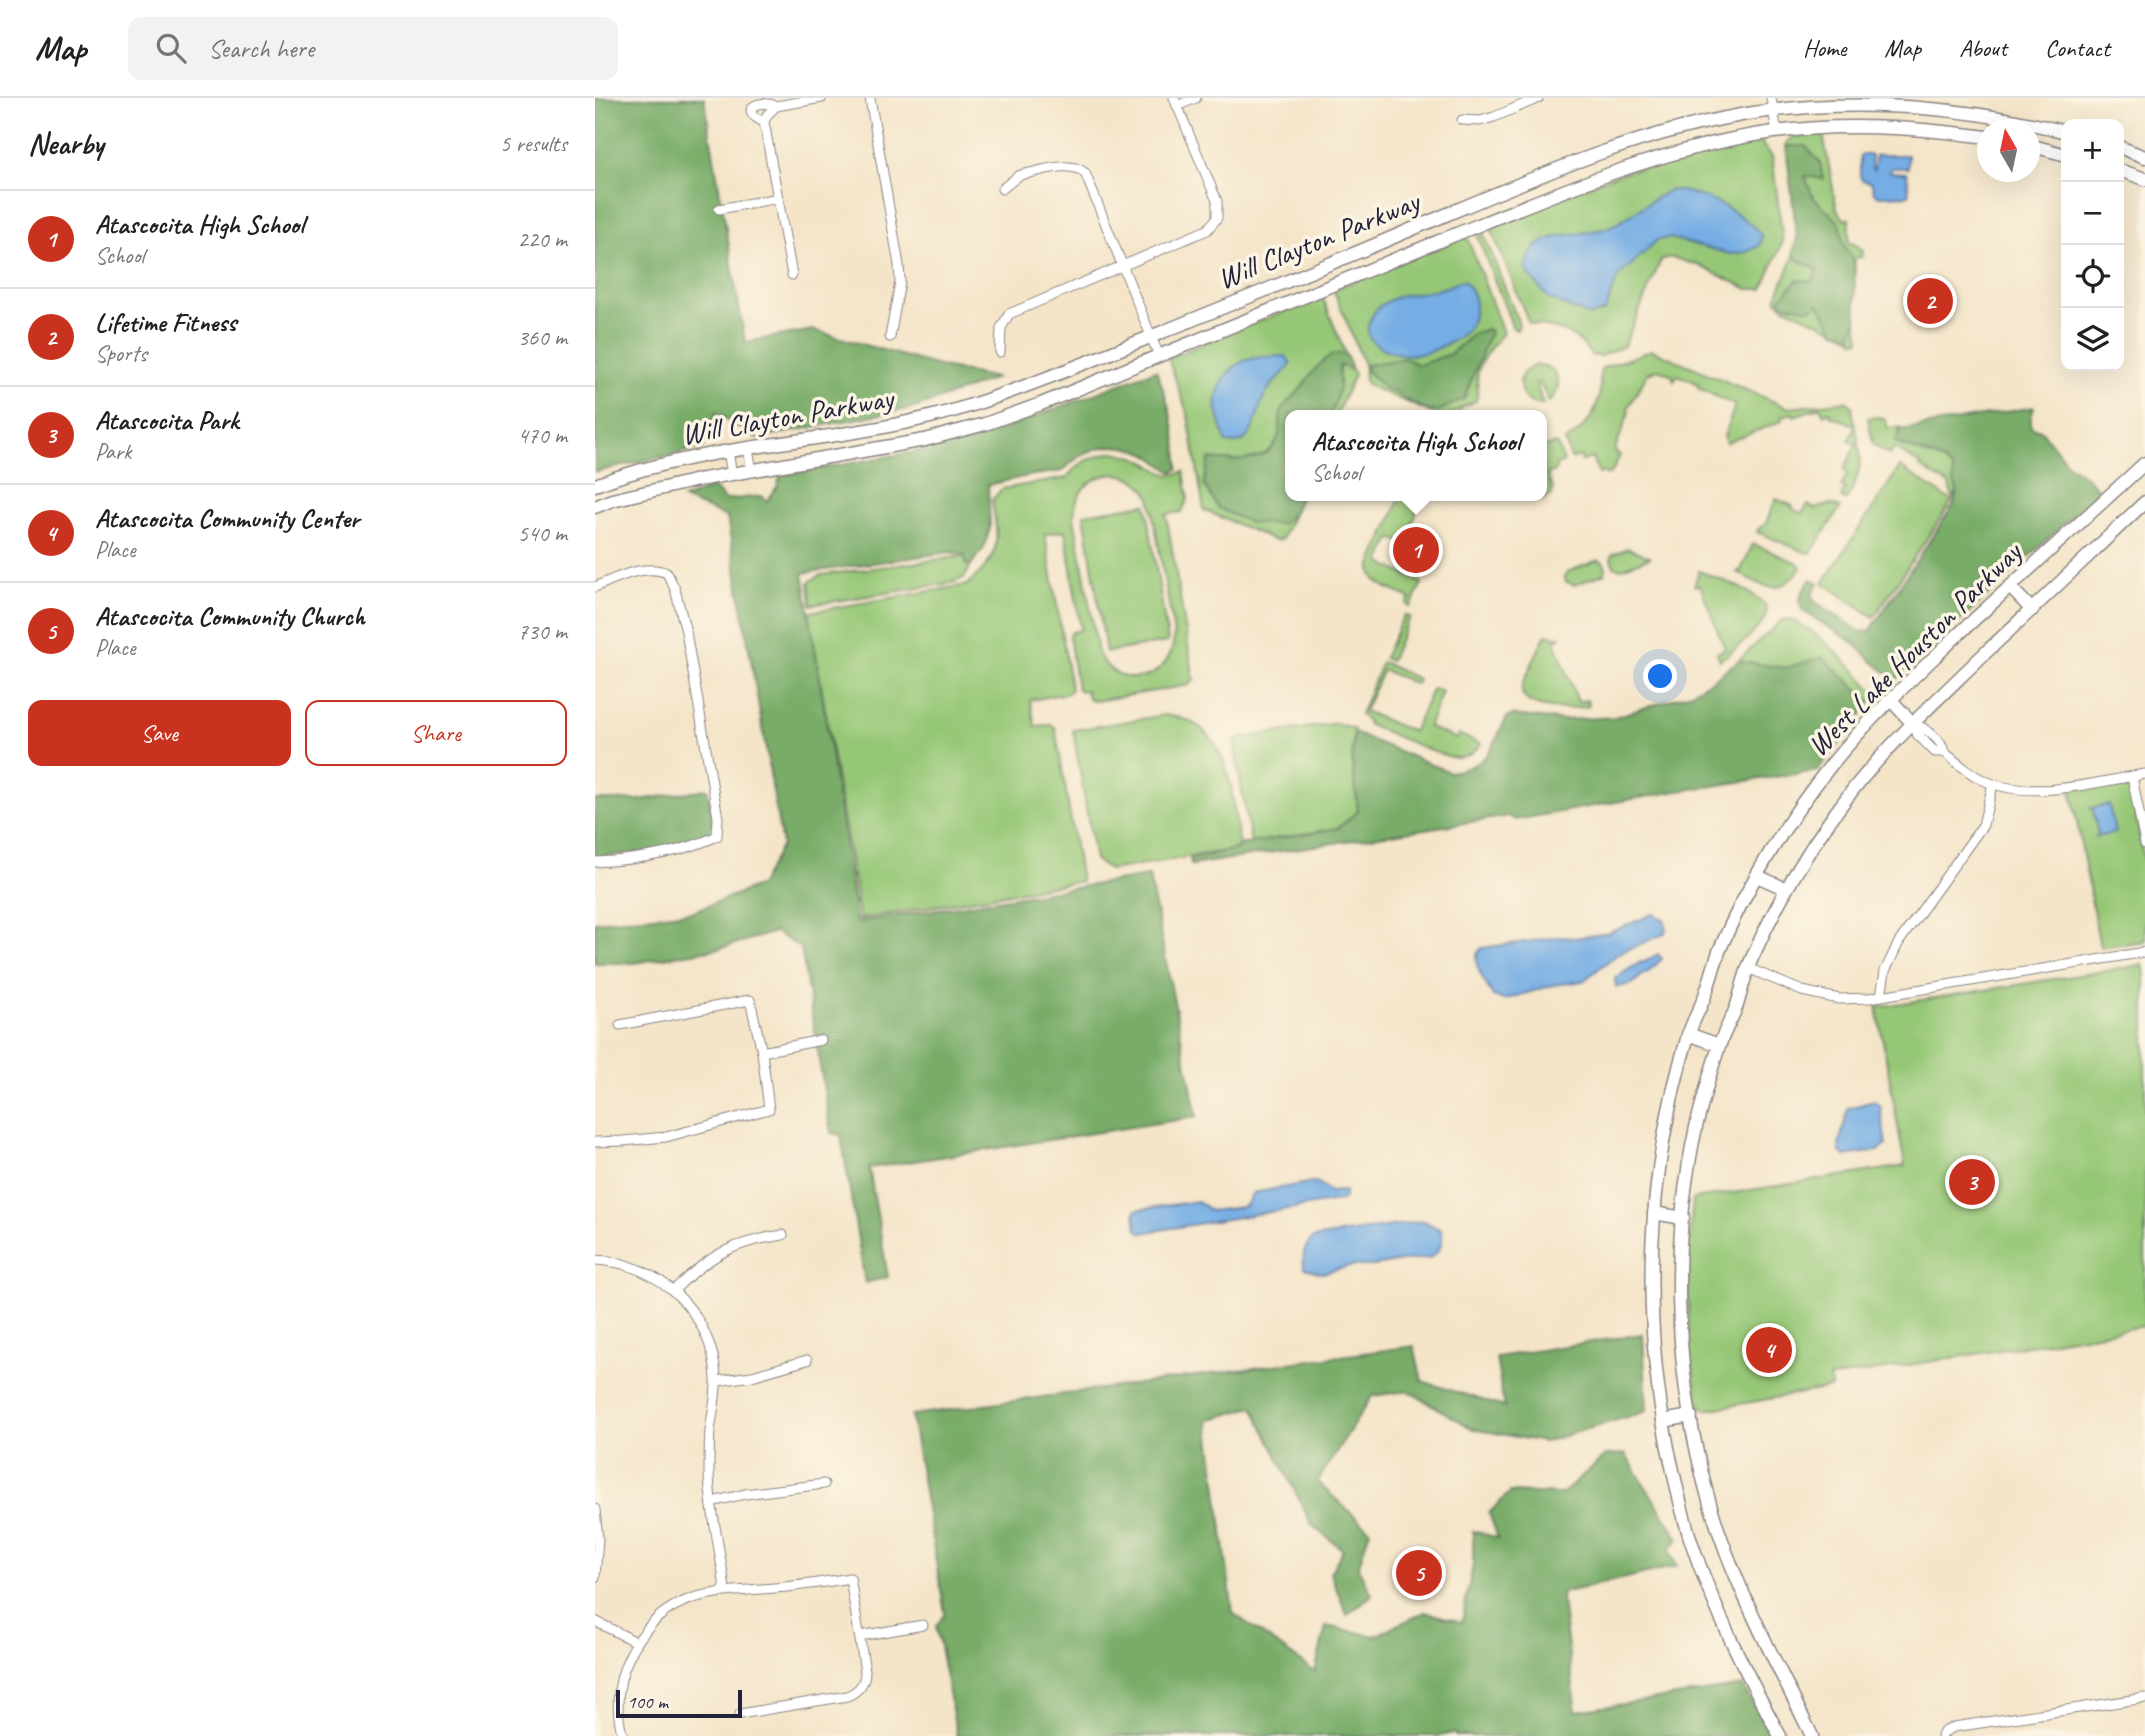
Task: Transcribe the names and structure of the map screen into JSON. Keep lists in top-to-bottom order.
{
  "streets": {
    "main road": ["Will Clayton Parkway", "West Lake Houston Parkway"]
  },
  "scale_bar": "100 m",
  "north": "top",
  "page": {
    "header": "Map",
    "search": "Search here",
    "nav": [
      "Home",
      "Map",
      "About",
      "Contact"
    ],
    "heading": ["Nearby", "5 results"],
    "map_buttons": ["+", "−"],
    "list": [
      {
        "mark": "1",
        "name": "Atascocita High School",
        "note": "School",
        "value": "220 m"
      },
      {
        "mark": "2",
        "name": "Lifetime Fitness",
        "note": "Sports",
        "value": "360 m"
      },
      {
        "mark": "3",
        "name": "Atascocita Park",
        "note": "Park",
        "value": "470 m"
      },
      {
        "mark": "4",
        "name": "Atascocita Community Center",
        "note": "Place",
        "value": "540 m"
      },
      {
        "mark": "5",
        "name": "Atascocita Community Church",
        "note": "Place",
        "value": "730 m"
      }
    ],
    "pins": [
      "2",
      "1",
      "3",
      "4",
      "5"
    ],
    "popup": ["Atascocita High School", "School"],
    "buttons": ["Save", "Share"],
    "scale": "100 m"
  }
}
